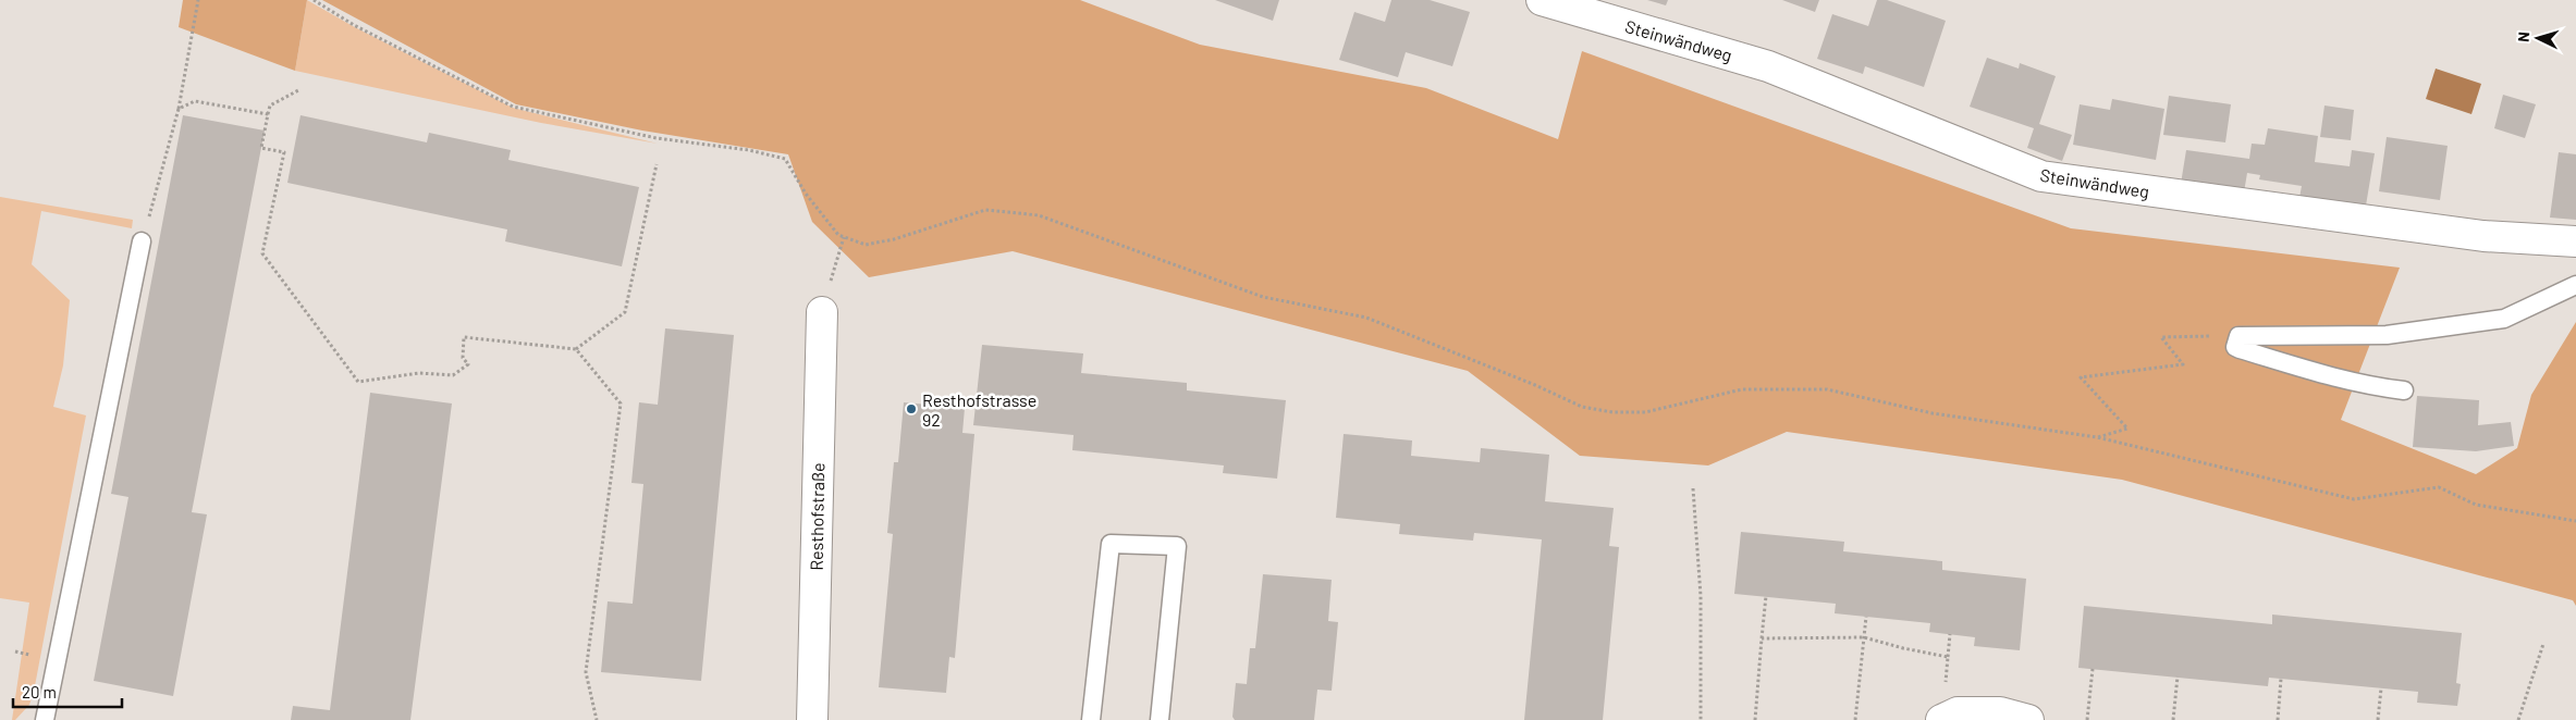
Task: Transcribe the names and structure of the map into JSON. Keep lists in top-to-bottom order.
{
  "streets": {
    "street": ["Steinwändweg", "Resthofstraße"]
  },
  "places": ["Resthofstrasse 92"],
  "scale_bar": "20 m",
  "north": "left"
}
